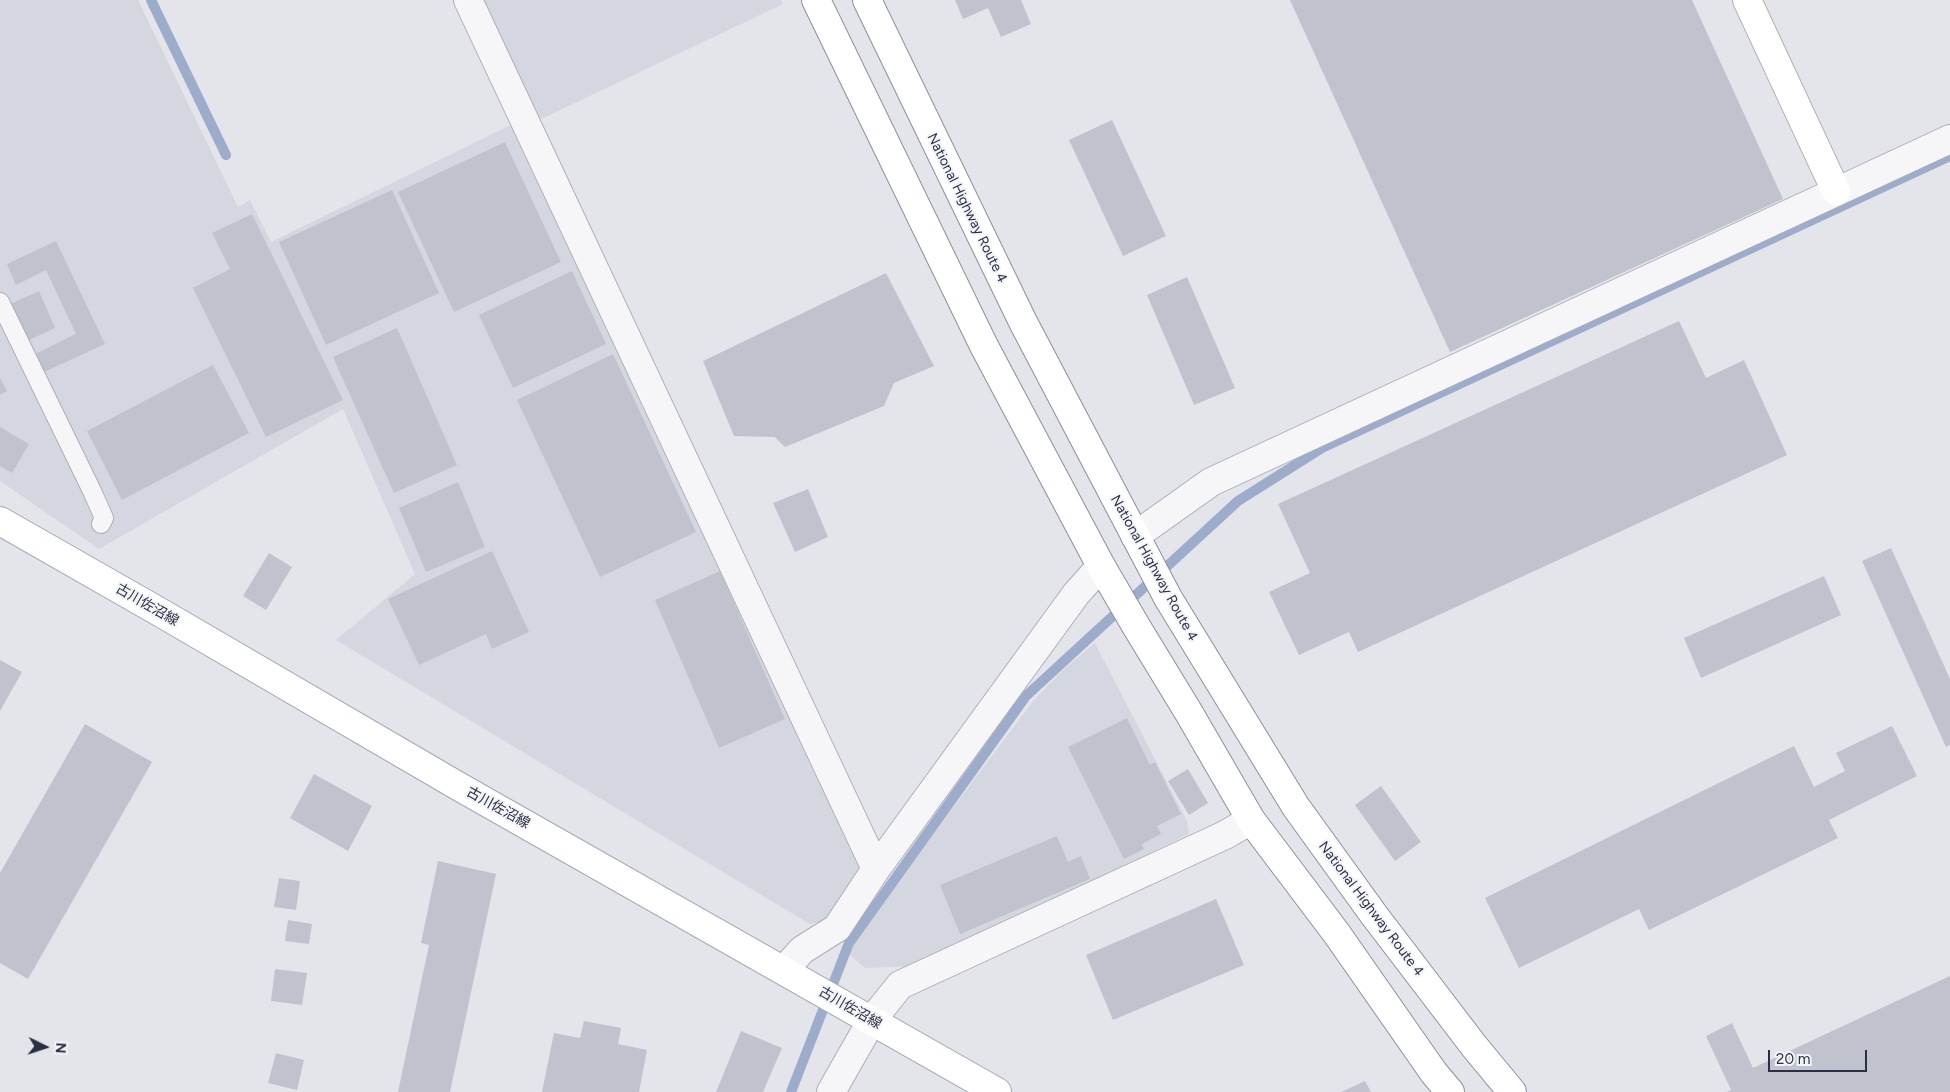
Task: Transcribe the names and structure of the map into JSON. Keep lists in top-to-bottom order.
{
  "streets": {
    "main road": ["National Highway Route 4", "古川佐沼線"]
  },
  "scale_bar": "20 m",
  "north": "right"
}
